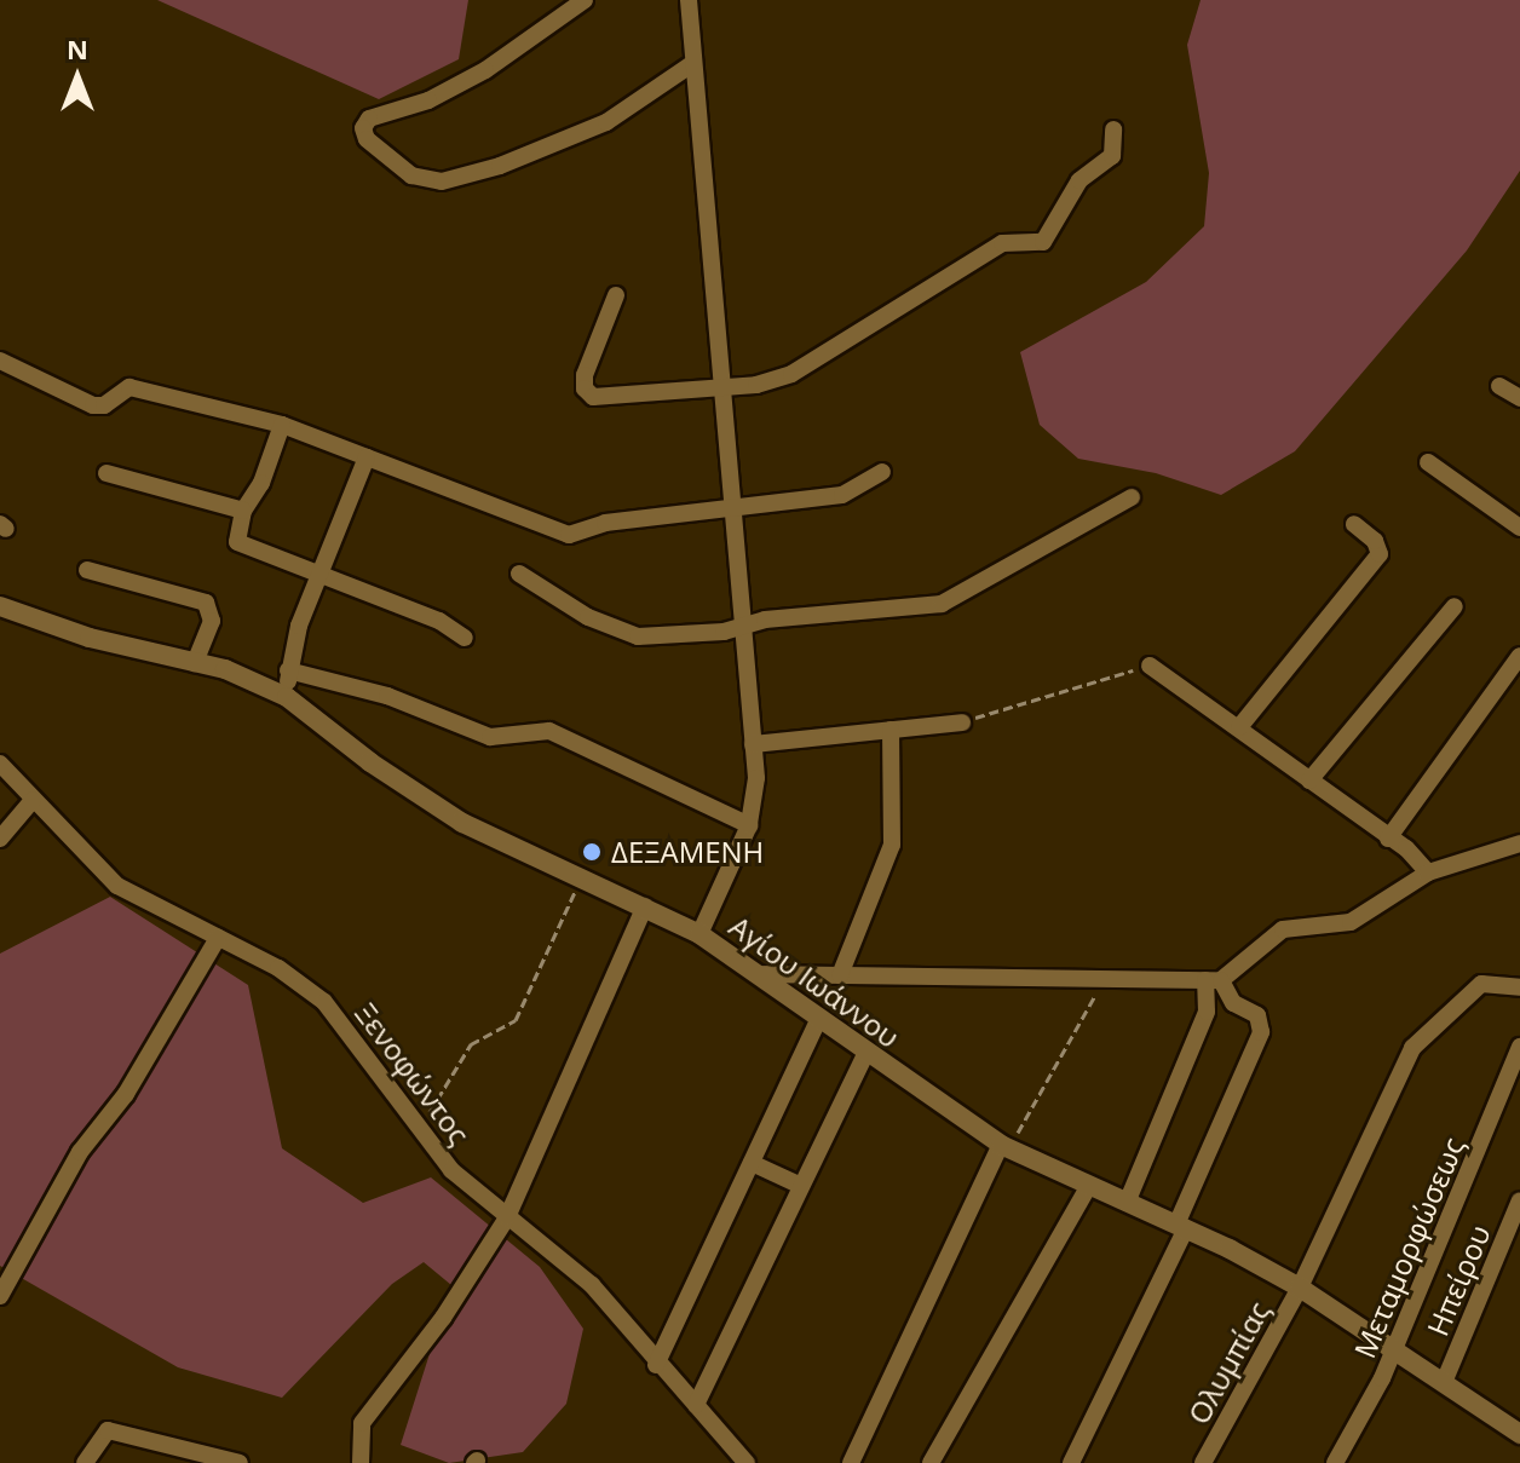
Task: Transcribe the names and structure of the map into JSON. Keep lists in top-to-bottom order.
{
  "streets": {
    "street": [
      "Αγίου Ιωάννου",
      "Ξενοφώντος",
      "Μεταμορφώσεως",
      "Ηπείρου",
      "Ολυμπίας"
    ]
  },
  "crossings": [
    ["Αγίου Ιωάννου", "Μεταμορφώσεως"],
    ["Αγίου Ιωάννου", "Ηπείρου"],
    ["Αγίου Ιωάννου", "Ολυμπίας"]
  ],
  "places": ["ΔΕΞΑΜΕΝΗ"],
  "north": "top"
}
